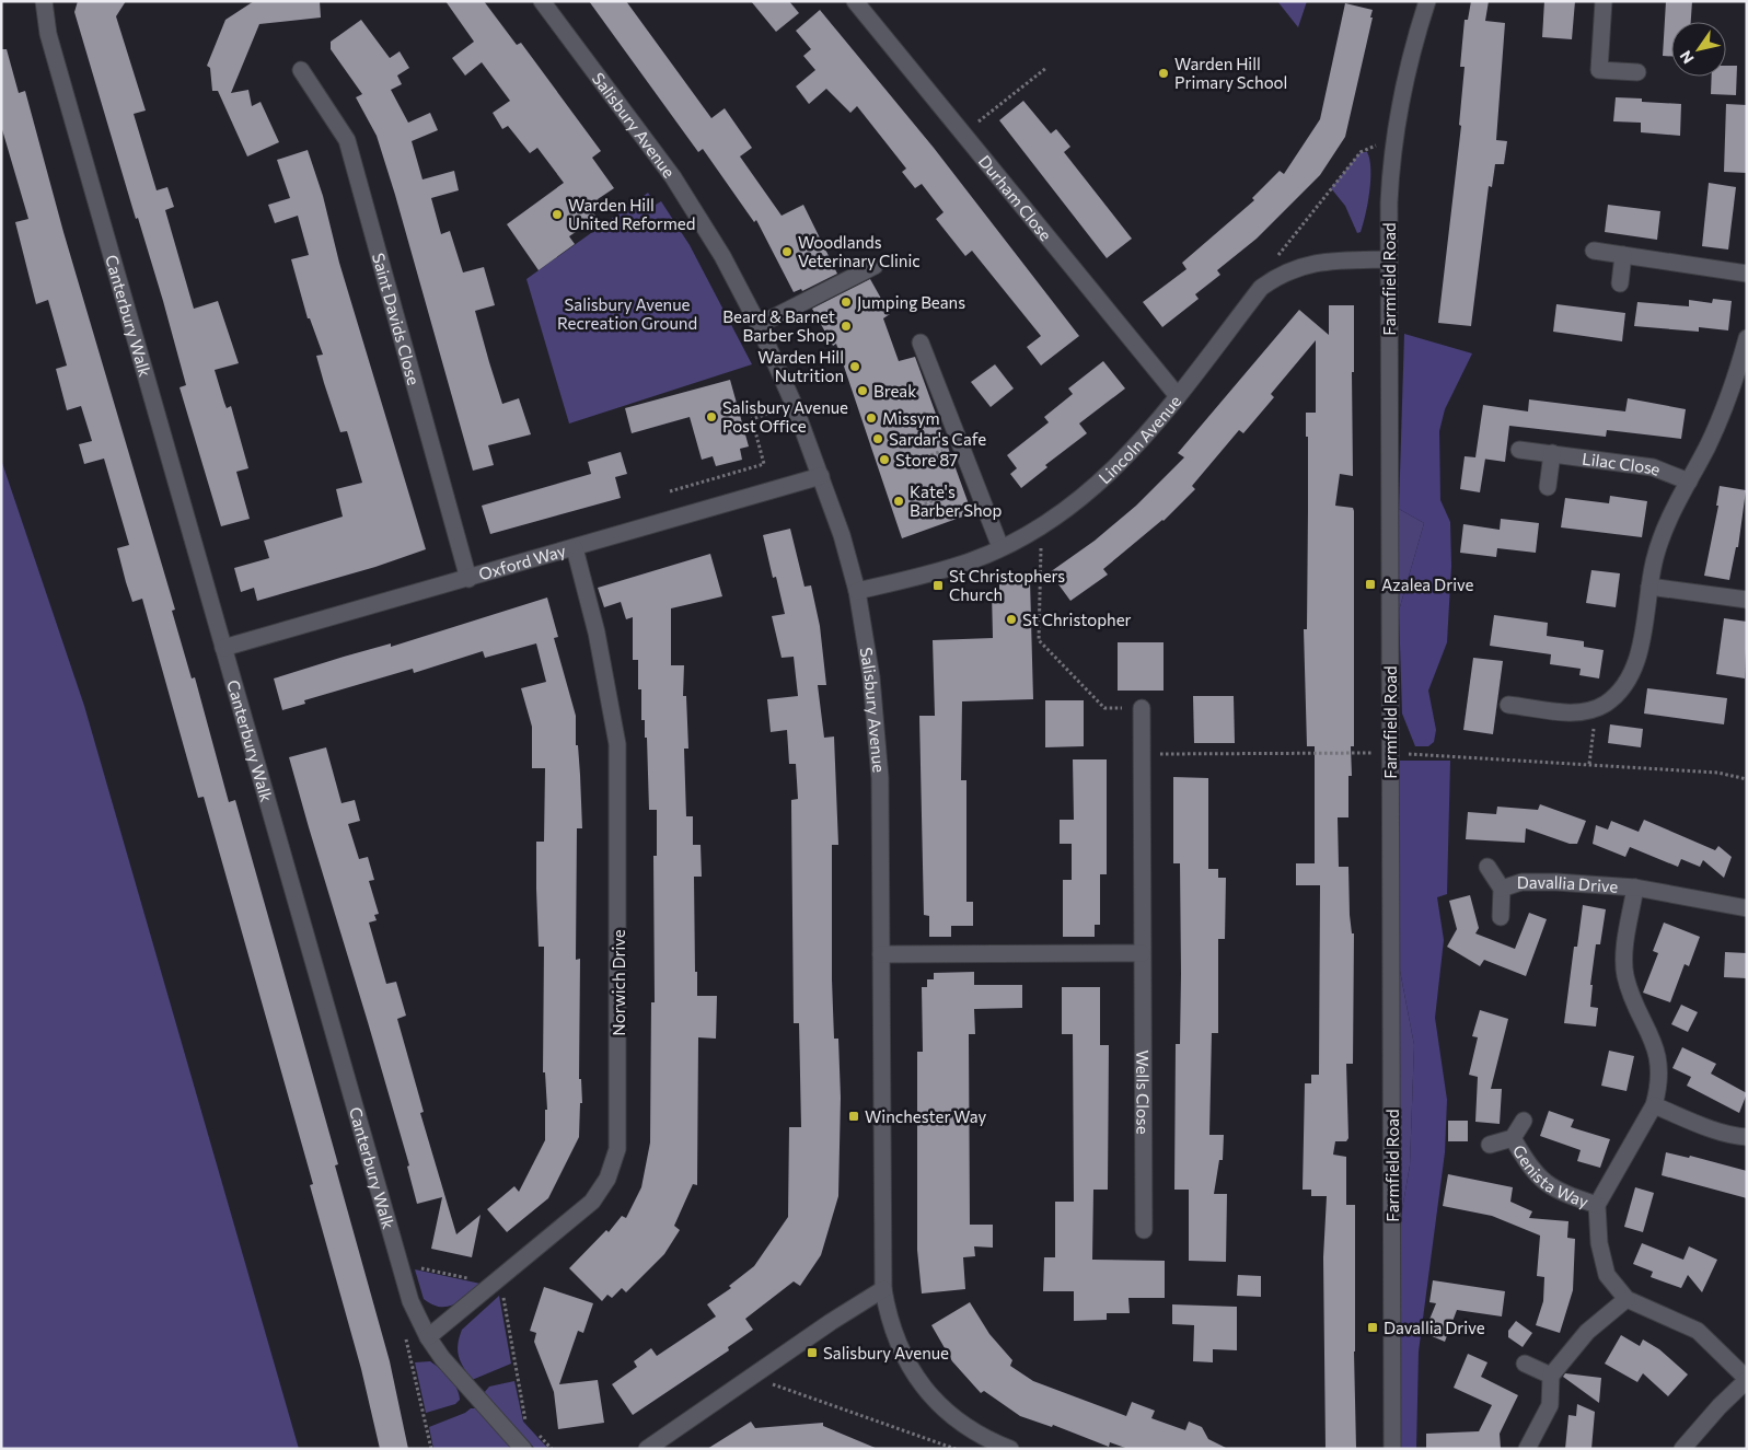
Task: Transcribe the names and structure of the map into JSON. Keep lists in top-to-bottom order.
{
  "streets": {
    "street": [
      "Salisbury Avenue",
      "Durham Close",
      "Farmfield Road",
      "Canterbury Walk",
      "Saint Davids Close",
      "Lincoln Avenue",
      "Lilac Close",
      "Oxford Way",
      "Davallia Drive",
      "Norwich Drive",
      "Wells Close",
      "Genista Way"
    ]
  },
  "crossings": [
    ["Salisbury Avenue", "Lincoln Avenue"],
    ["Salisbury Avenue", "Oxford Way"],
    ["Durham Close", "Lincoln Avenue"],
    ["Farmfield Road", "Lincoln Avenue"],
    ["Canterbury Walk", "Oxford Way"],
    ["Canterbury Walk", "Norwich Drive"],
    ["Saint Davids Close", "Oxford Way"],
    ["Oxford Way", "Norwich Drive"],
    ["Davallia Drive", "Genista Way"]
  ],
  "parks": ["Salisbury Avenue Recreation Ground"],
  "places": {
    "other": [
      "Warden Hill Primary School",
      "Warden Hill United Reformed",
      "Woodlands Veterinary Clinic",
      "Jumping Beans",
      "Beard & Barnet Barber Shop",
      "Warden Hill Nutrition",
      "Break",
      "Salisbury Avenue Post Office",
      "Missym",
      "Sardar's Cafe",
      "Store 87",
      "Kate's Barber Shop",
      "St Christopher"
    ],
    "transit": [
      "Azalea Drive",
      "St Christophers Church",
      "Winchester Way",
      "Davallia Drive",
      "Salisbury Avenue"
    ]
  },
  "north": "bottom left"
}
